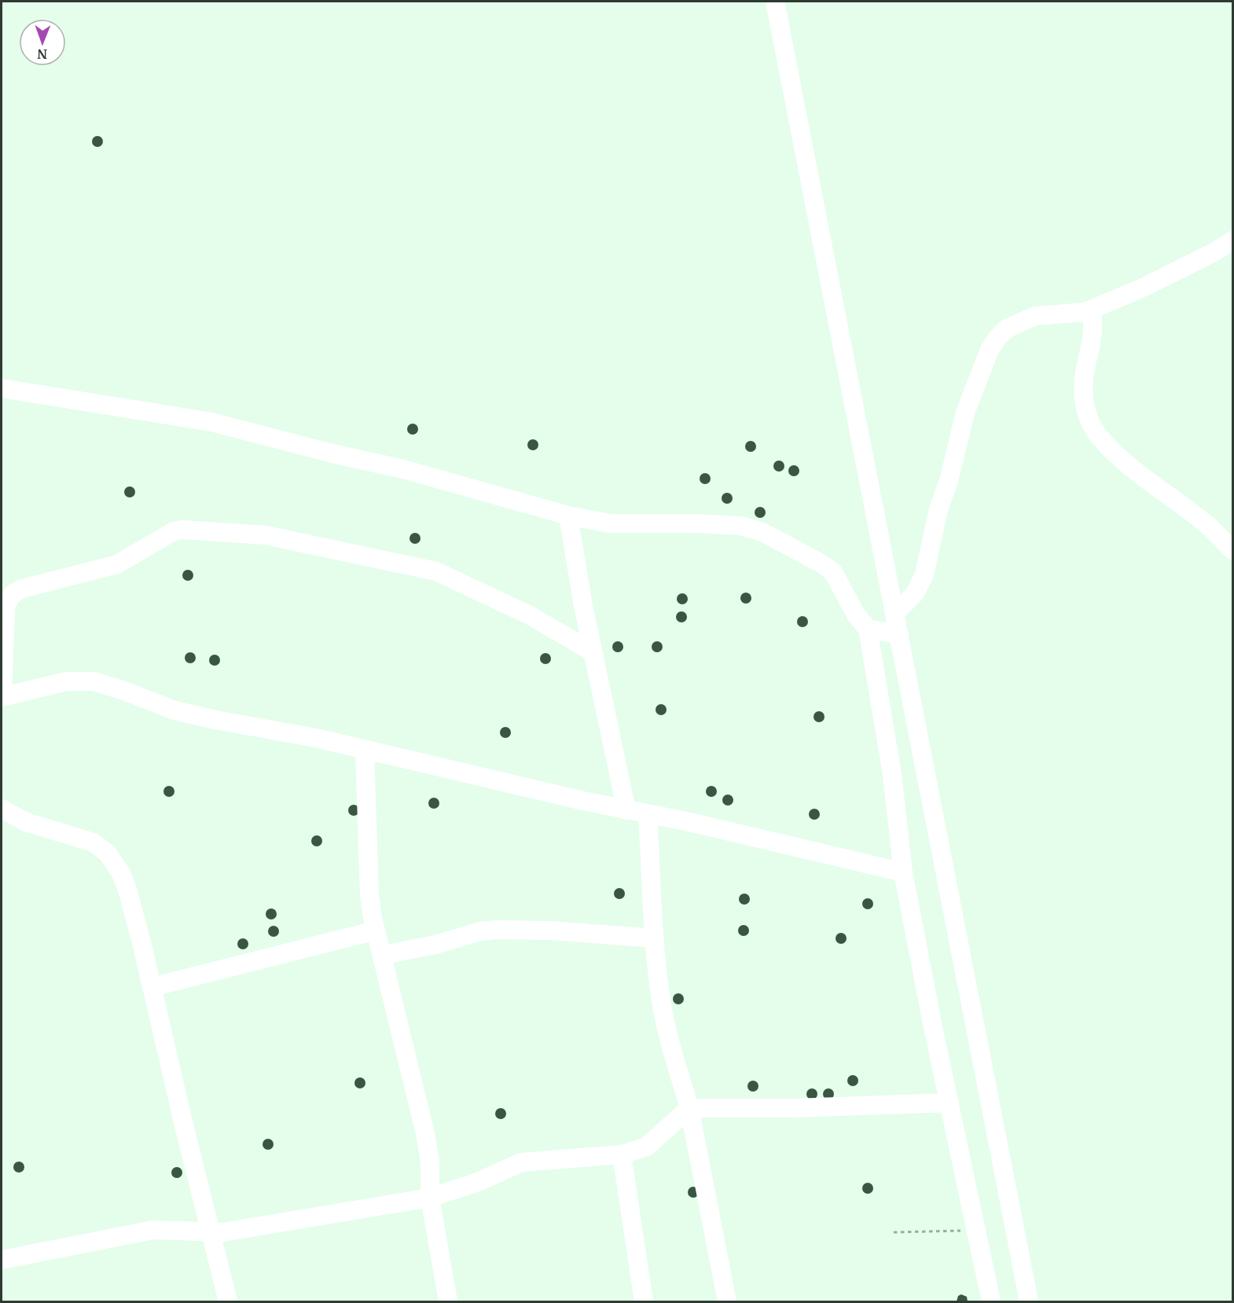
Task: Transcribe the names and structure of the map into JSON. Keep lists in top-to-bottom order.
{
  "north": "bottom"
}
